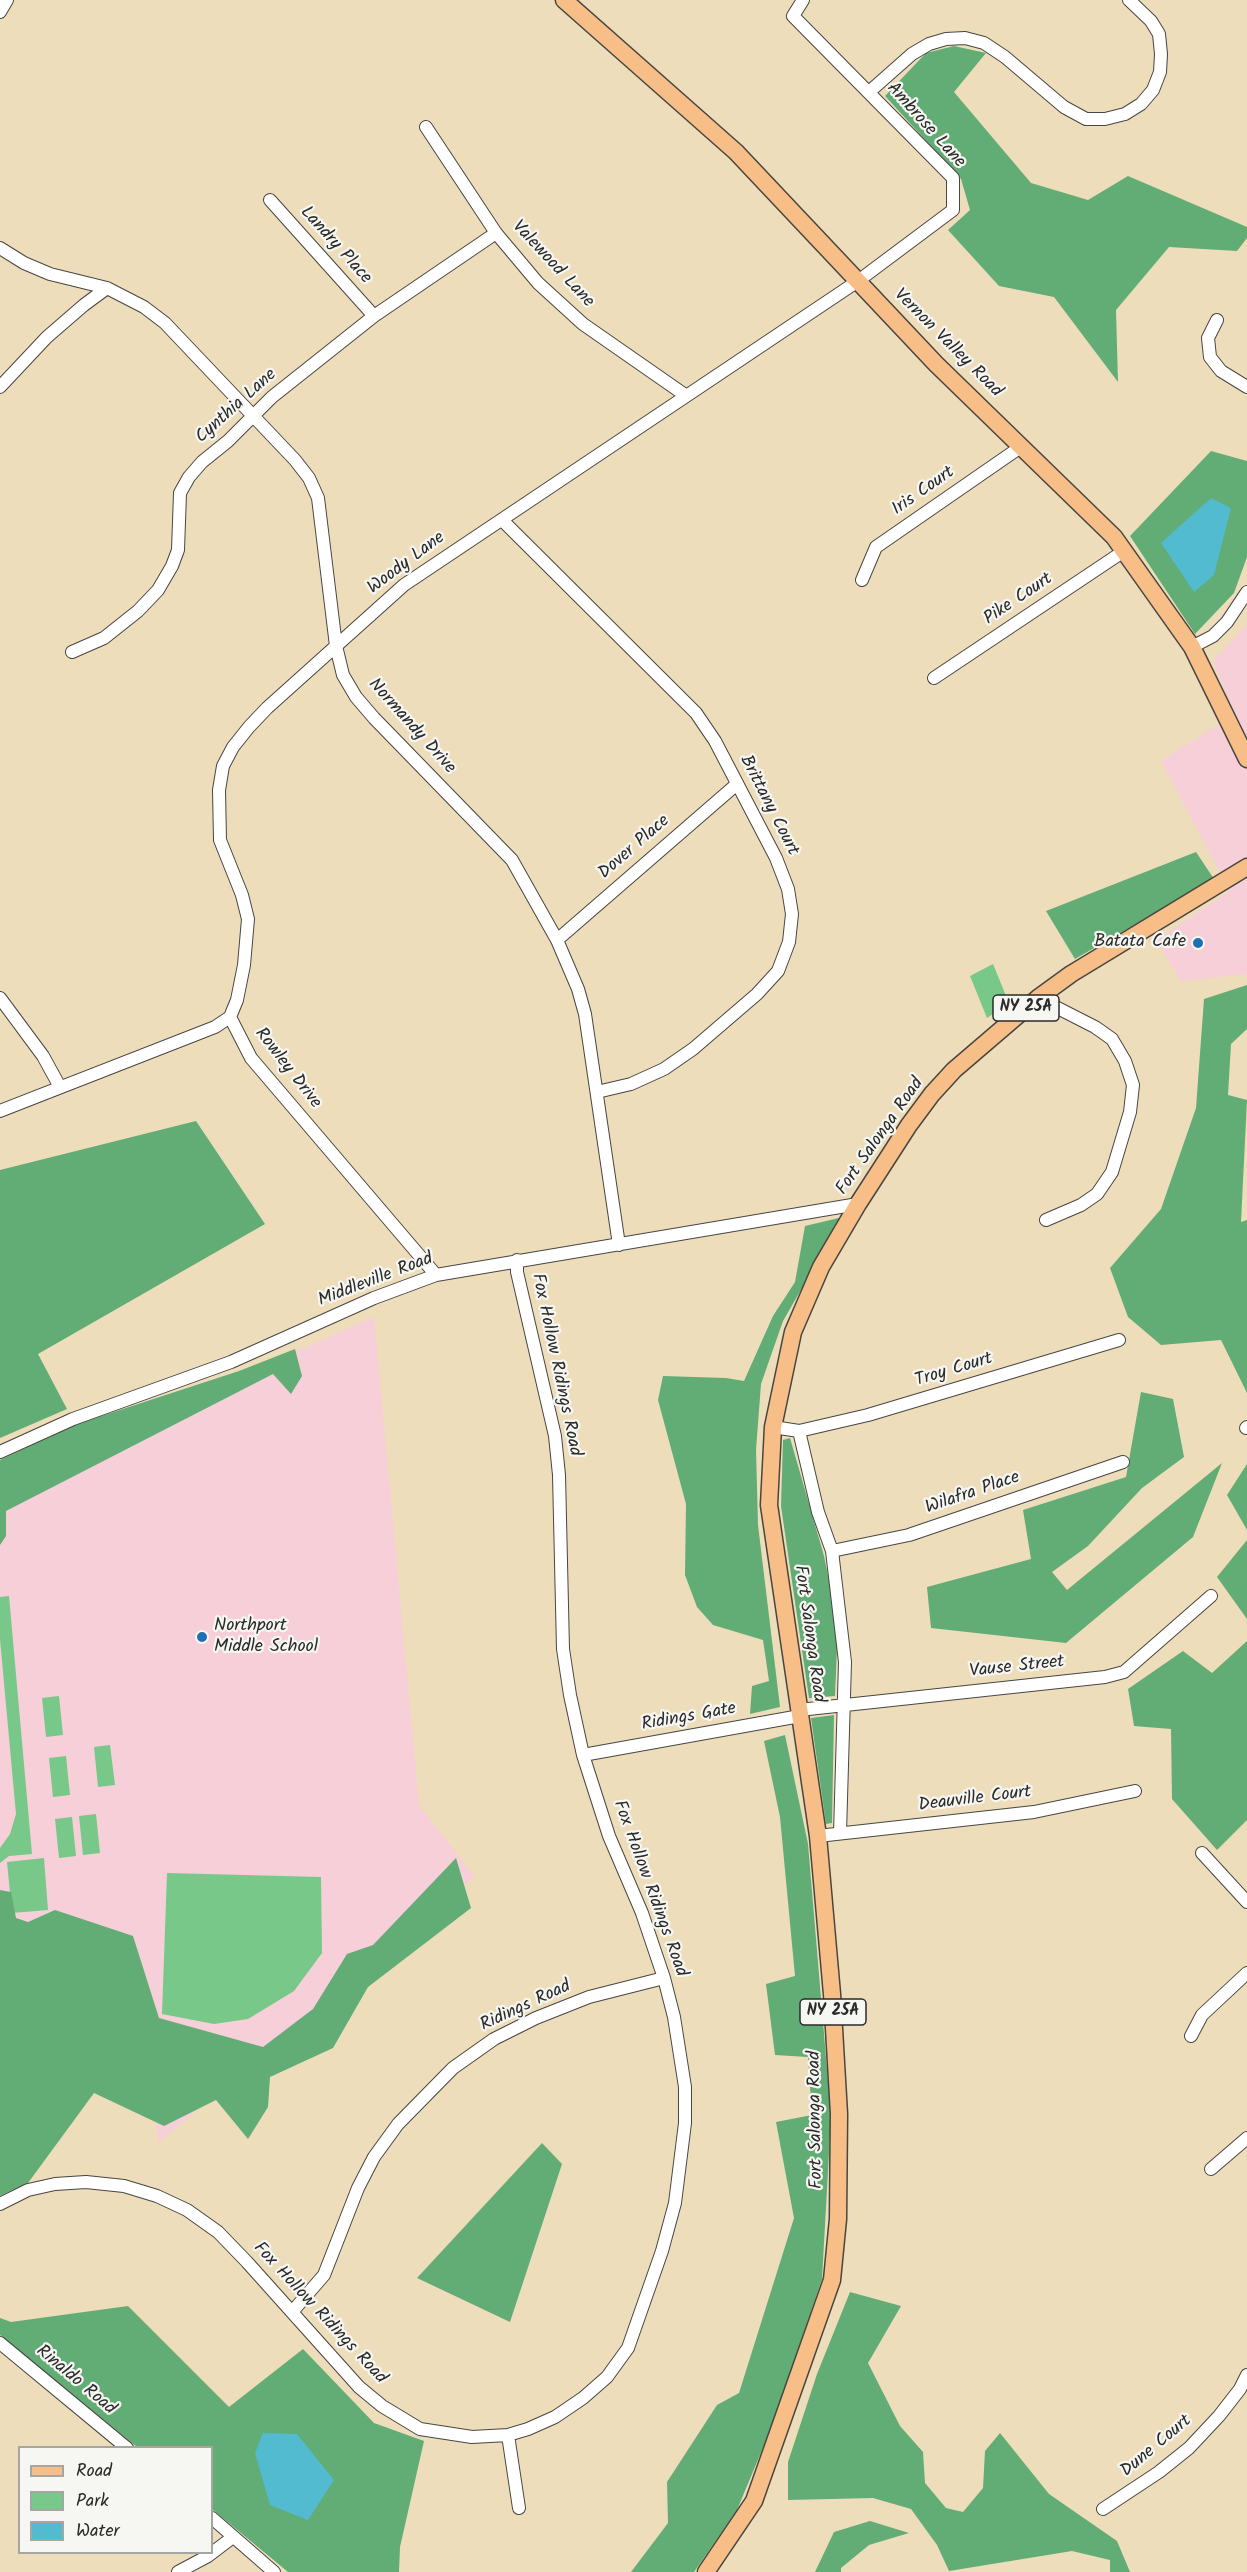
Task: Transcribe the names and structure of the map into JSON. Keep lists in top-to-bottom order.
{
  "streets": {
    "main road": ["Vernon Valley Road", "NY 25A", "Fort Salonga Road"],
    "street": [
      "Ambrose Lane",
      "Landry Place",
      "Valewood Lane",
      "Cynthia Lane",
      "Iris Court",
      "Woody Lane",
      "Pike Court",
      "Normandy Drive",
      "Brittany Court",
      "Dover Place",
      "Rowley Drive",
      "Middleville Road",
      "Fox Hollow Ridings Road",
      "Troy Court",
      "Wilafra Place",
      "Vause Street",
      "Ridings Gate",
      "Deauville Court",
      "Ridings Road",
      "Rinaldo Road",
      "Dune Court"
    ]
  },
  "crossings": [
    ["Ambrose Lane", "Vernon Valley Road"],
    ["Ambrose Lane", "Woody Lane"],
    ["Landry Place", "Cynthia Lane"],
    ["Valewood Lane", "Cynthia Lane"],
    ["Valewood Lane", "Woody Lane"],
    ["Vernon Valley Road", "Iris Court"],
    ["Vernon Valley Road", "Woody Lane"],
    ["Vernon Valley Road", "Pike Court"],
    ["Cynthia Lane", "Normandy Drive"],
    ["Woody Lane", "Normandy Drive"],
    ["Woody Lane", "Brittany Court"],
    ["Woody Lane", "Rowley Drive"],
    ["Normandy Drive", "Brittany Court"],
    ["Normandy Drive", "Dover Place"],
    ["Normandy Drive", "Middleville Road"],
    ["Brittany Court", "Dover Place"],
    ["Rowley Drive", "Middleville Road"],
    ["Fort Salonga Road", "Middleville Road"],
    ["Fort Salonga Road", "Troy Court"],
    ["Fort Salonga Road", "Wilafra Place"],
    ["Fort Salonga Road", "Vause Street"],
    ["Fort Salonga Road", "Ridings Gate"],
    ["Fort Salonga Road", "Deauville Court"],
    ["Middleville Road", "Fox Hollow Ridings Road"],
    ["Fox Hollow Ridings Road", "Ridings Gate"],
    ["Fox Hollow Ridings Road", "Ridings Road"],
    ["Vause Street", "Ridings Gate"]
  ],
  "places": ["Batata Cafe", "Northport Middle School"],
  "legend": ["Road", "Park", "Water"]
}
